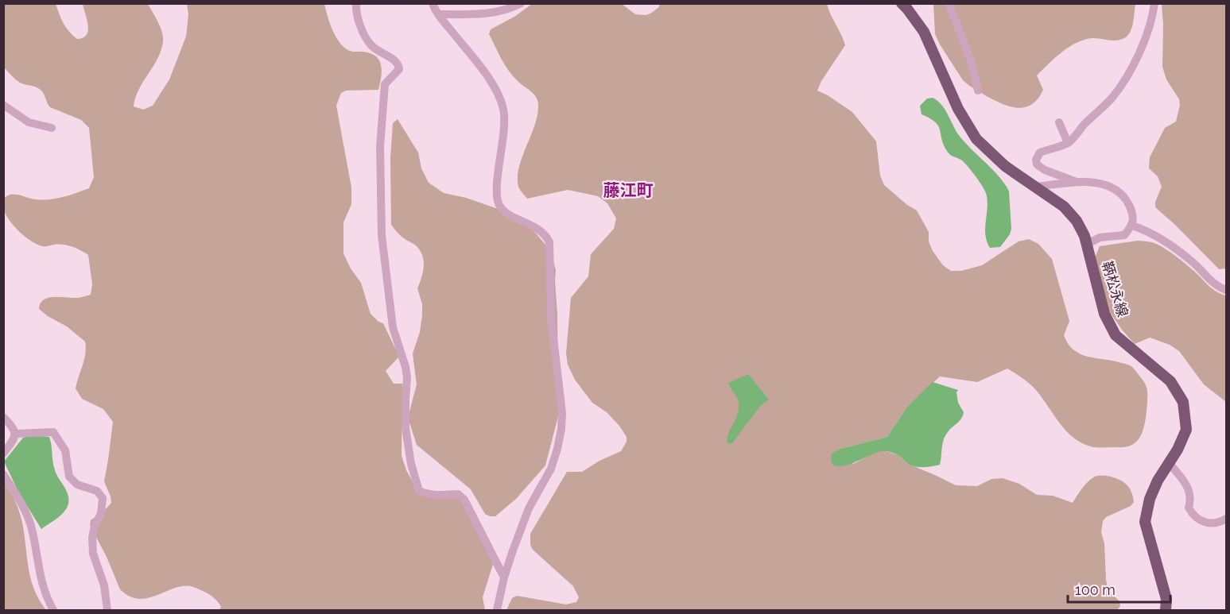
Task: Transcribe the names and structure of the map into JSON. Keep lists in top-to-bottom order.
{
  "streets": {
    "main road": ["鞆松永線"]
  },
  "districts": ["藤江町"],
  "scale_bar": "100 m"
}
